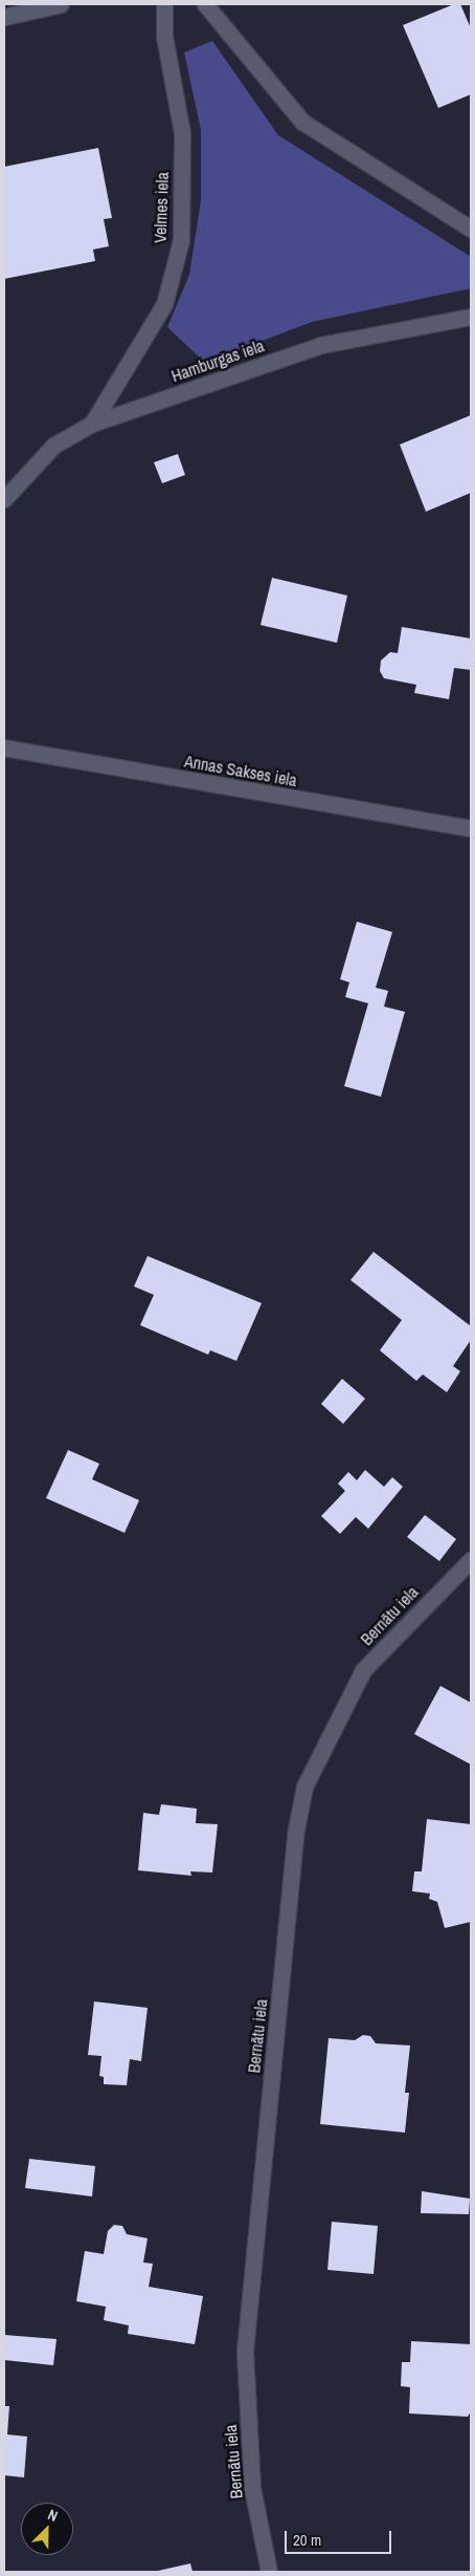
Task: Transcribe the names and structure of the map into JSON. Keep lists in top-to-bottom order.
{
  "streets": {
    "street": [
      "Velmes iela",
      "Hamburgas iela",
      "Annas Sakses iela",
      "Bernātu iela"
    ]
  },
  "crossings": [
    ["Velmes iela", "Hamburgas iela"]
  ],
  "scale_bar": "20 m",
  "north": "top right"
}
